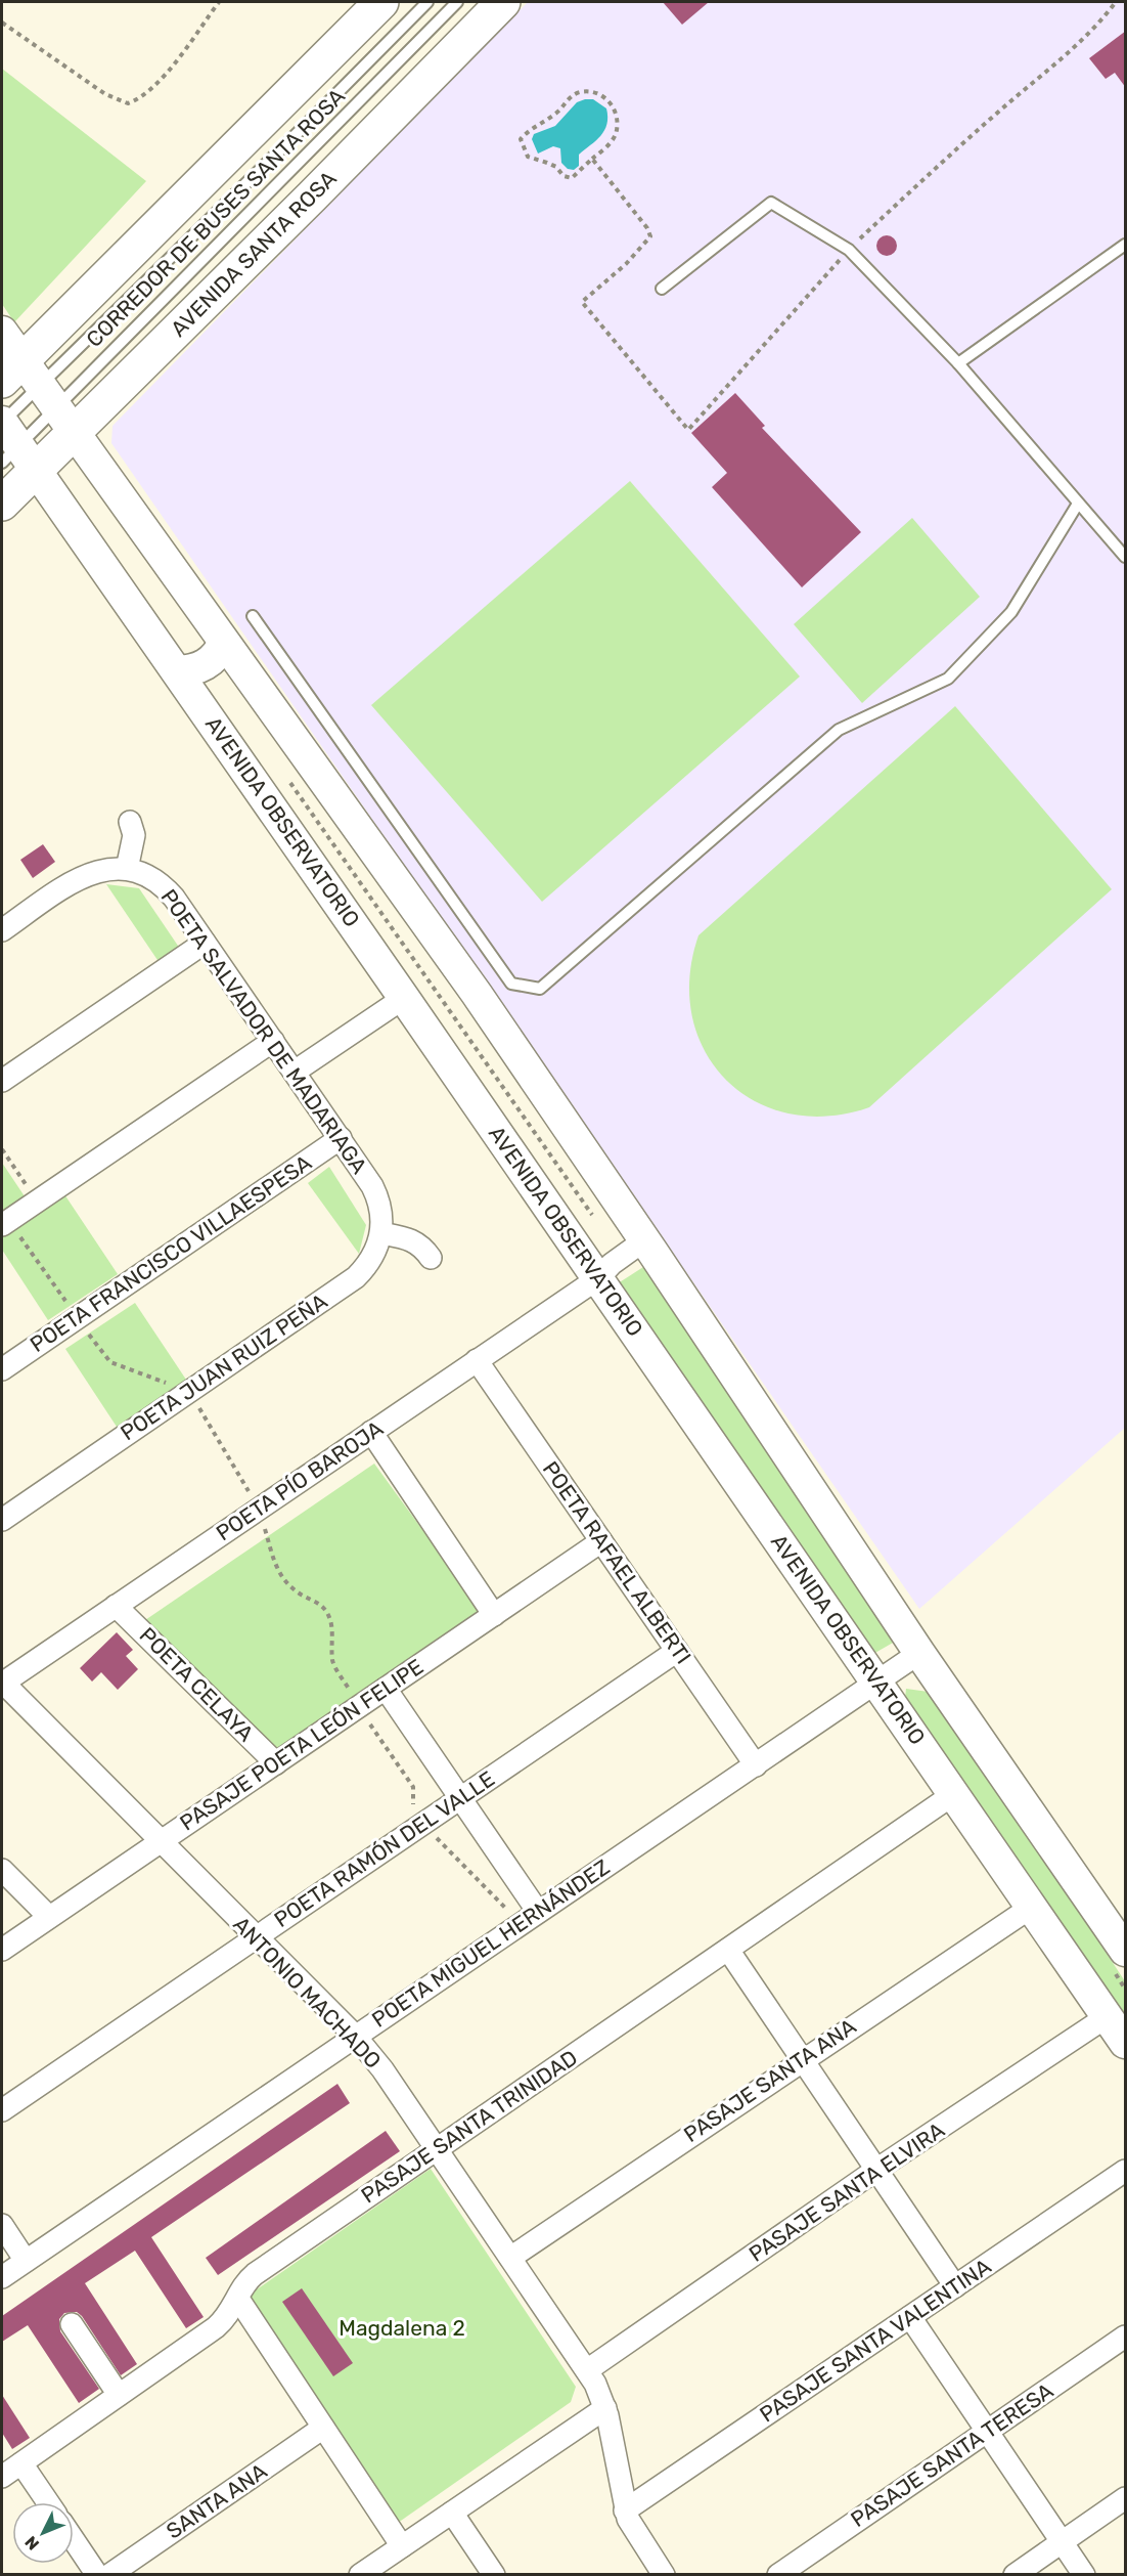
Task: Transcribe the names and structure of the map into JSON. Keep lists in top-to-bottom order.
{
  "streets": {
    "main road": ["AVENIDA SANTA ROSA", "AVENIDA OBSERVATORIO"],
    "street": [
      "POETA SALVADOR DE MADARIAGA",
      "POETA FRANCISCO VILLAESPESA",
      "POETA JUAN RUIZ PEÑA",
      "POETA PÍO BAROJA",
      "POETA RAFAEL ALBERTI",
      "POETA CELAYA",
      "PASAJE POETA LEÓN FELIPE",
      "POETA RAMÓN DEL VALLE",
      "POETA MIGUEL HERNÁNDEZ",
      "ANTONIO MACHADO",
      "PASAJE SANTA ANA",
      "PASAJE SANTA TRINIDAD",
      "PASAJE SANTA ELVIRA",
      "PASAJE SANTA VALENTINA",
      "PASAJE SANTA TERESA",
      "SANTA ANA"
    ],
    "lane": ["CORREDOR DE BUSES SANTA ROSA"]
  },
  "crossings": [
    ["CORREDOR DE BUSES SANTA ROSA", "AVENIDA SANTA ROSA"],
    ["CORREDOR DE BUSES SANTA ROSA", "AVENIDA OBSERVATORIO"],
    ["AVENIDA SANTA ROSA", "AVENIDA OBSERVATORIO"],
    ["AVENIDA OBSERVATORIO", "POETA PÍO BAROJA"],
    ["AVENIDA OBSERVATORIO", "POETA MIGUEL HERNÁNDEZ"],
    ["AVENIDA OBSERVATORIO", "PASAJE SANTA ANA"],
    ["AVENIDA OBSERVATORIO", "PASAJE SANTA TRINIDAD"],
    ["AVENIDA OBSERVATORIO", "PASAJE SANTA ELVIRA"],
    ["POETA SALVADOR DE MADARIAGA", "POETA FRANCISCO VILLAESPESA"],
    ["POETA SALVADOR DE MADARIAGA", "POETA JUAN RUIZ PEÑA"],
    ["POETA PÍO BAROJA", "POETA RAFAEL ALBERTI"],
    ["POETA PÍO BAROJA", "POETA CELAYA"],
    ["POETA PÍO BAROJA", "ANTONIO MACHADO"],
    ["POETA RAFAEL ALBERTI", "PASAJE POETA LEÓN FELIPE"],
    ["POETA RAFAEL ALBERTI", "POETA RAMÓN DEL VALLE"],
    ["POETA RAFAEL ALBERTI", "POETA MIGUEL HERNÁNDEZ"],
    ["POETA CELAYA", "PASAJE POETA LEÓN FELIPE"],
    ["PASAJE POETA LEÓN FELIPE", "ANTONIO MACHADO"],
    ["POETA RAMÓN DEL VALLE", "ANTONIO MACHADO"],
    ["POETA MIGUEL HERNÁNDEZ", "ANTONIO MACHADO"],
    ["ANTONIO MACHADO", "PASAJE SANTA ANA"],
    ["ANTONIO MACHADO", "PASAJE SANTA TRINIDAD"],
    ["ANTONIO MACHADO", "PASAJE SANTA ELVIRA"],
    ["ANTONIO MACHADO", "PASAJE SANTA VALENTINA"]
  ],
  "parks": ["Magdalena 2"],
  "north": "bottom left"
}
